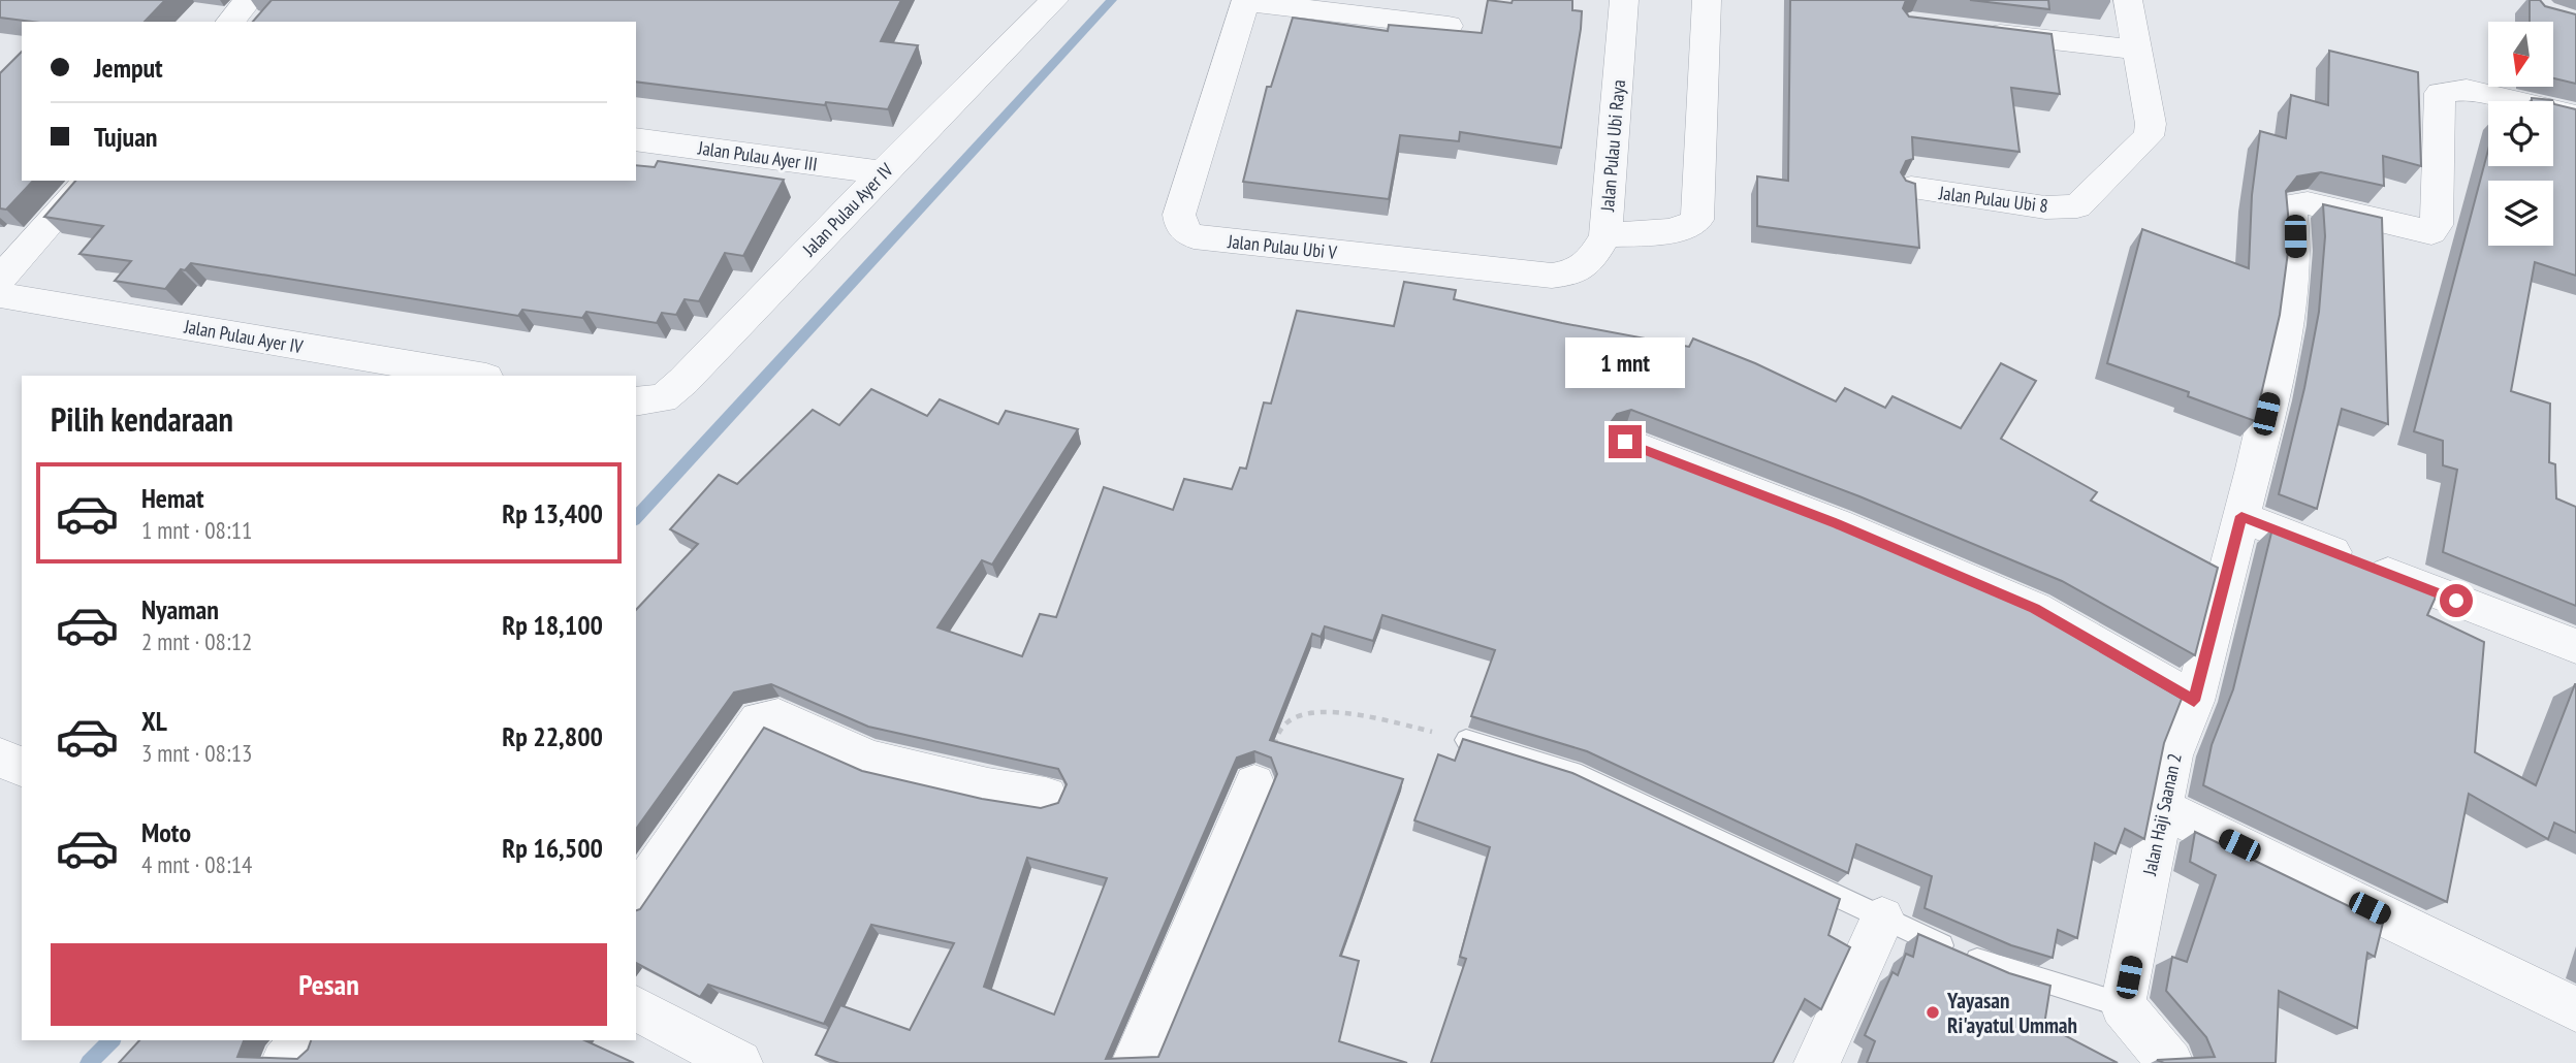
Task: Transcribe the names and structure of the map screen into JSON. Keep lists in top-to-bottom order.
{
  "streets": {
    "street": [
      "Jalan Pulau Ubi Raya",
      "Jalan Pulau Ayer III",
      "Jalan Pulau Ubi 8",
      "Jalan Pulau Ayer IV",
      "Jalan Pulau Ubi V",
      "Jalan Haji Saanan 2"
    ]
  },
  "crossings": [
    ["Jalan Pulau Ubi Raya", "Jalan Pulau Ubi V"],
    ["Jalan Pulau Ayer III", "Jalan Pulau Ayer IV"]
  ],
  "places": ["Yayasan Ri'ayatul Ummah"],
  "north": "bottom",
  "page": {
    "banner": ["Jemput", "Tujuan"],
    "bubble": "1 mnt",
    "heading": "Pilih kendaraan",
    "list": [
      {
        "name": "Hemat",
        "note": "1 mnt · 08:11",
        "value": "Rp 13,400"
      },
      {
        "name": "Nyaman",
        "note": "2 mnt · 08:12",
        "value": "Rp 18,100"
      },
      {
        "name": "XL",
        "note": "3 mnt · 08:13",
        "value": "Rp 22,800"
      },
      {
        "name": "Moto",
        "note": "4 mnt · 08:14",
        "value": "Rp 16,500"
      }
    ],
    "buttons": "Pesan"
  }
}
